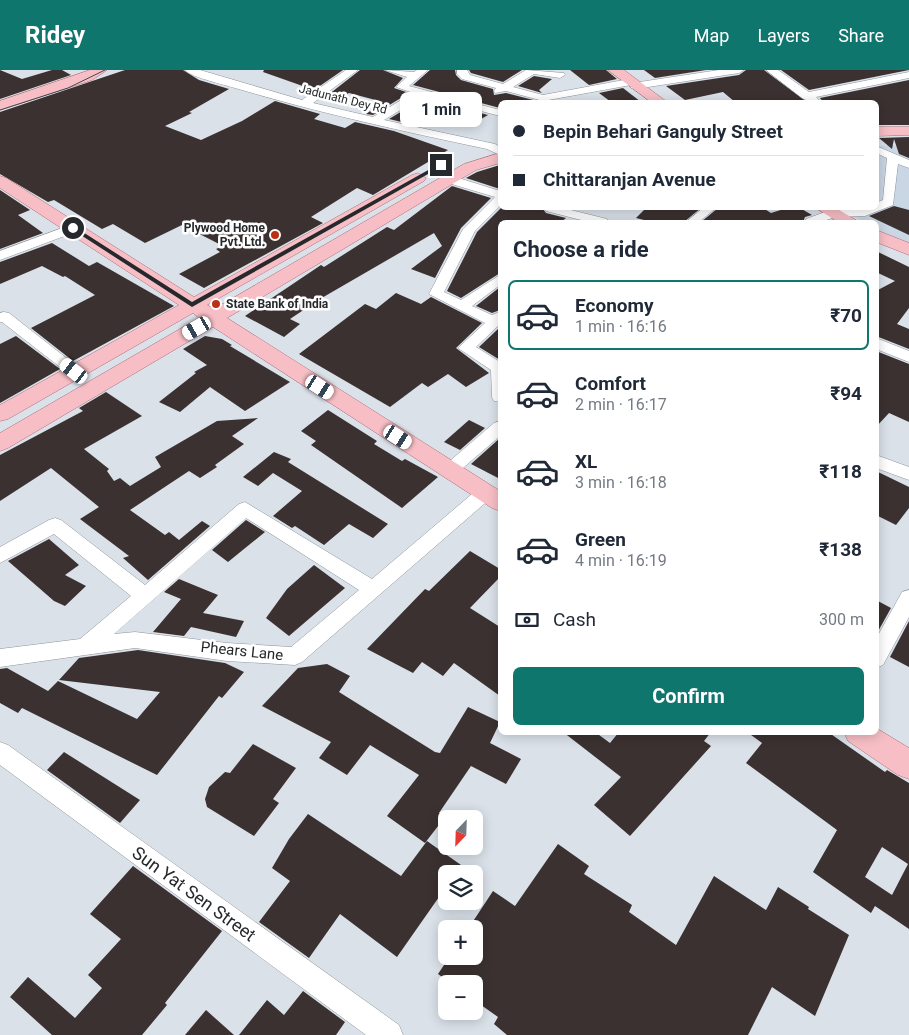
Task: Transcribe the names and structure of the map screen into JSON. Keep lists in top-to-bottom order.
{
  "streets": {
    "street": ["Jadunath Dey Rd", "Phears Lane", "Sun Yat Sen Street"]
  },
  "places": ["Plywood Home Pvt. Ltd.", "State Bank of India"],
  "north": "bottom left",
  "page": {
    "header": "Ridey",
    "nav": ["Map", "Layers", "Share"],
    "bubble": "1 min",
    "banner": ["Bepin Behari Ganguly Street", "Chittaranjan Avenue"],
    "heading": "Choose a ride",
    "list": [
      {
        "name": "Economy",
        "note": "1 min · 16:16",
        "value": "₹70"
      },
      {
        "name": "Comfort",
        "note": "2 min · 16:17",
        "value": "₹94"
      },
      {
        "name": "XL",
        "note": "3 min · 16:18",
        "value": "₹118"
      },
      {
        "name": "Green",
        "note": "4 min · 16:19",
        "value": "₹138"
      }
    ],
    "pay": ["Cash", "300 m"],
    "buttons": "Confirm",
    "map_buttons": ["+", "−"]
  }
}
